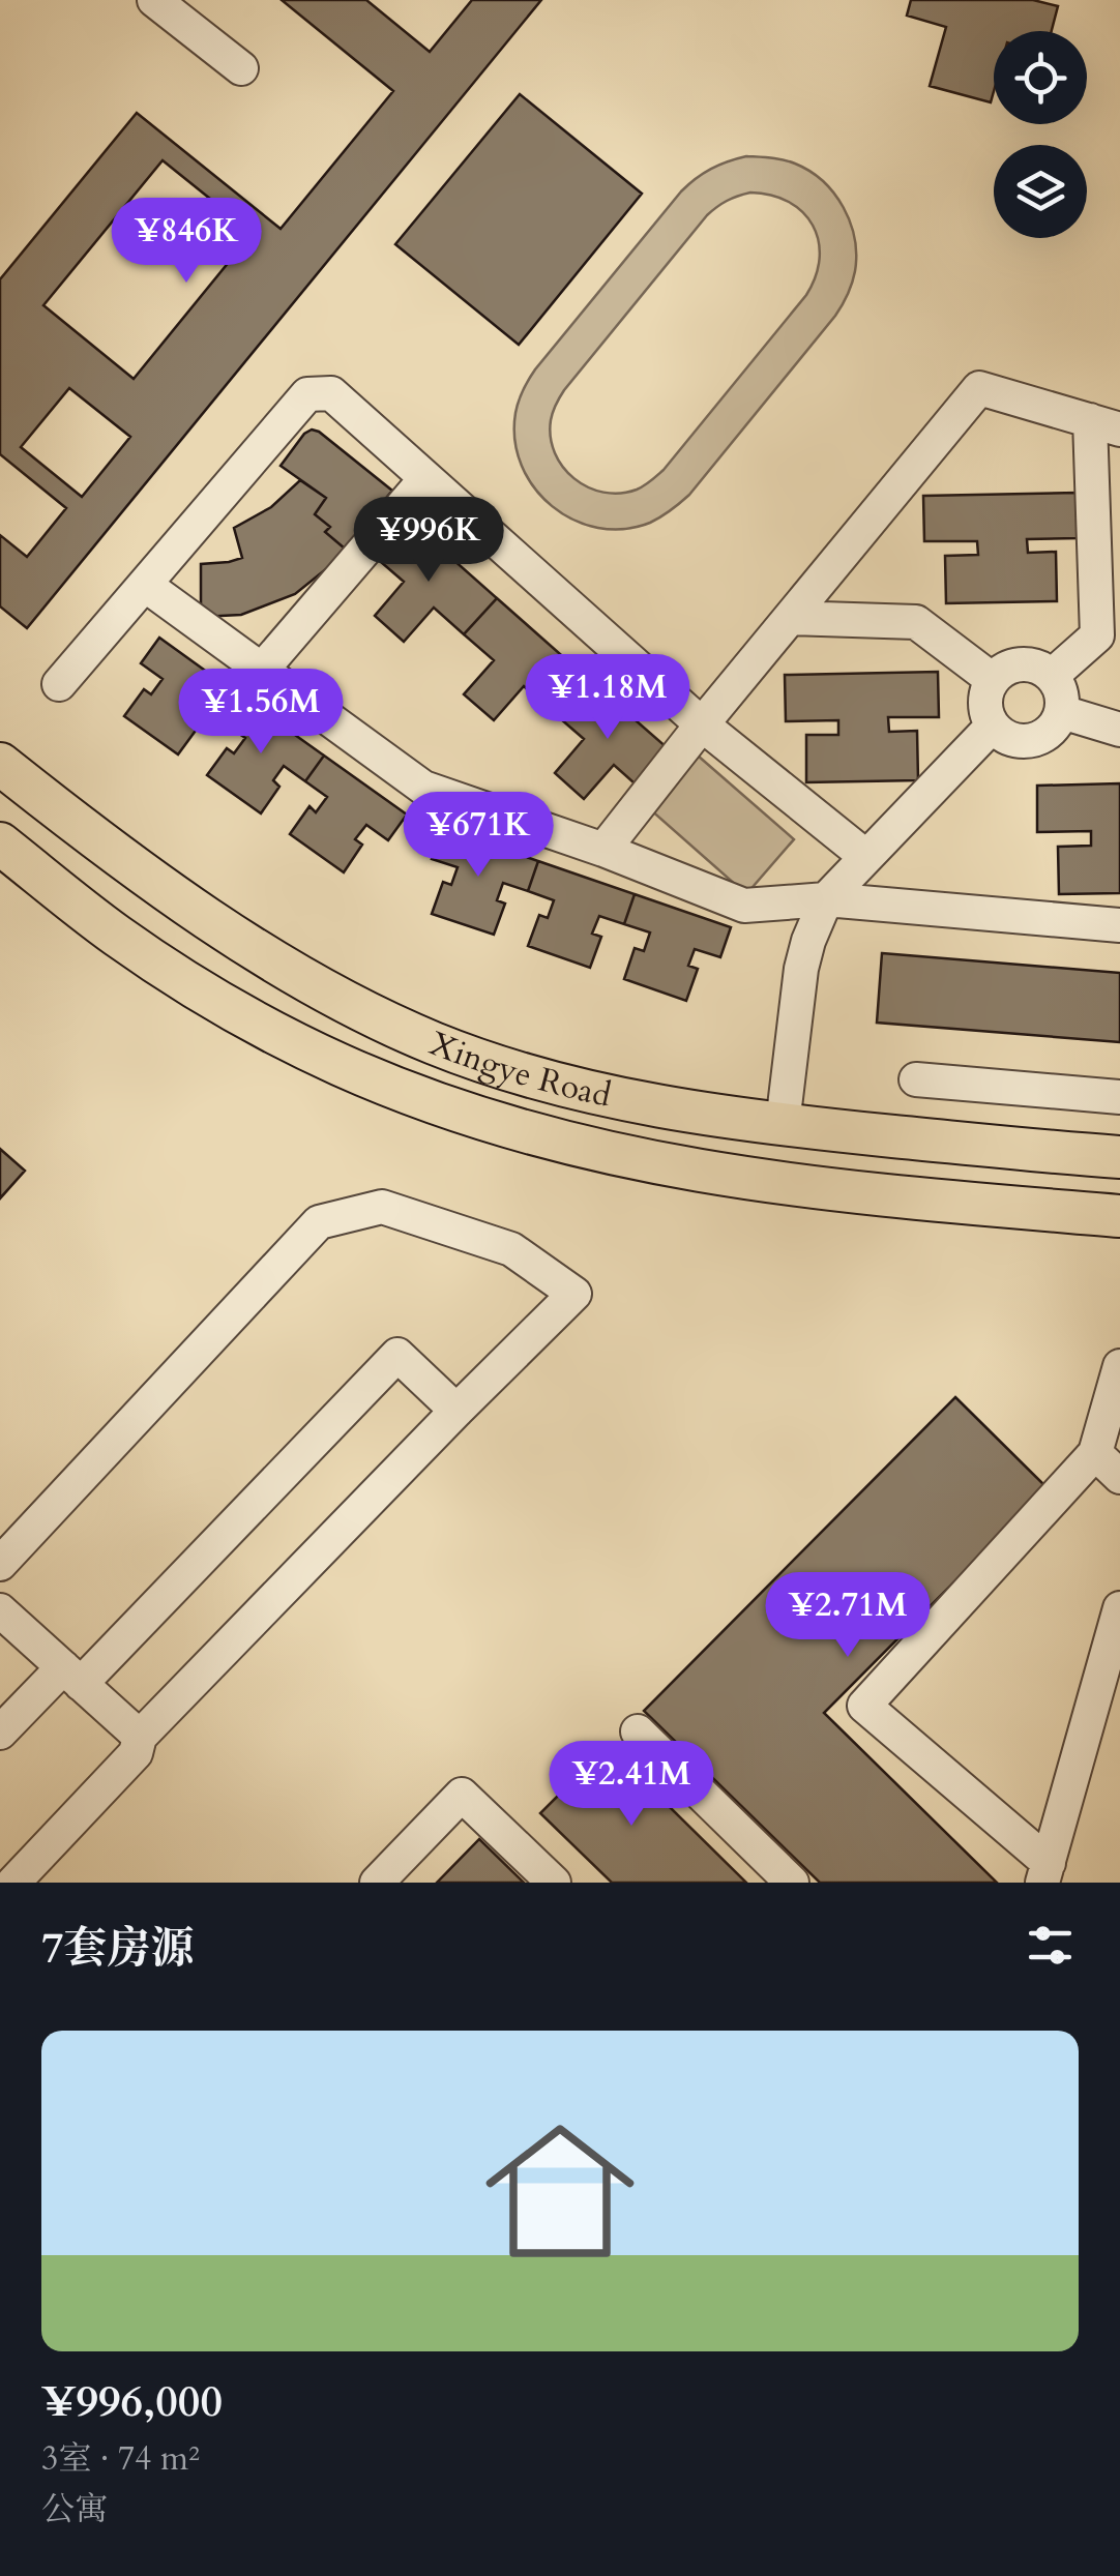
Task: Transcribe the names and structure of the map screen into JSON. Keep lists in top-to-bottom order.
{
  "streets": {
    "main road": ["Xingye Road"]
  },
  "page": {
    "price": [
      "¥846K",
      "¥996K",
      "¥1.18M",
      "¥1.56M",
      "¥671K",
      "¥2.71M",
      "¥2.41M"
    ],
    "heading": "7套房源",
    "list": [
      {
        "name": "¥996,000",
        "note": "3室 · 74 m² · 公寓"
      }
    ]
  }
}
